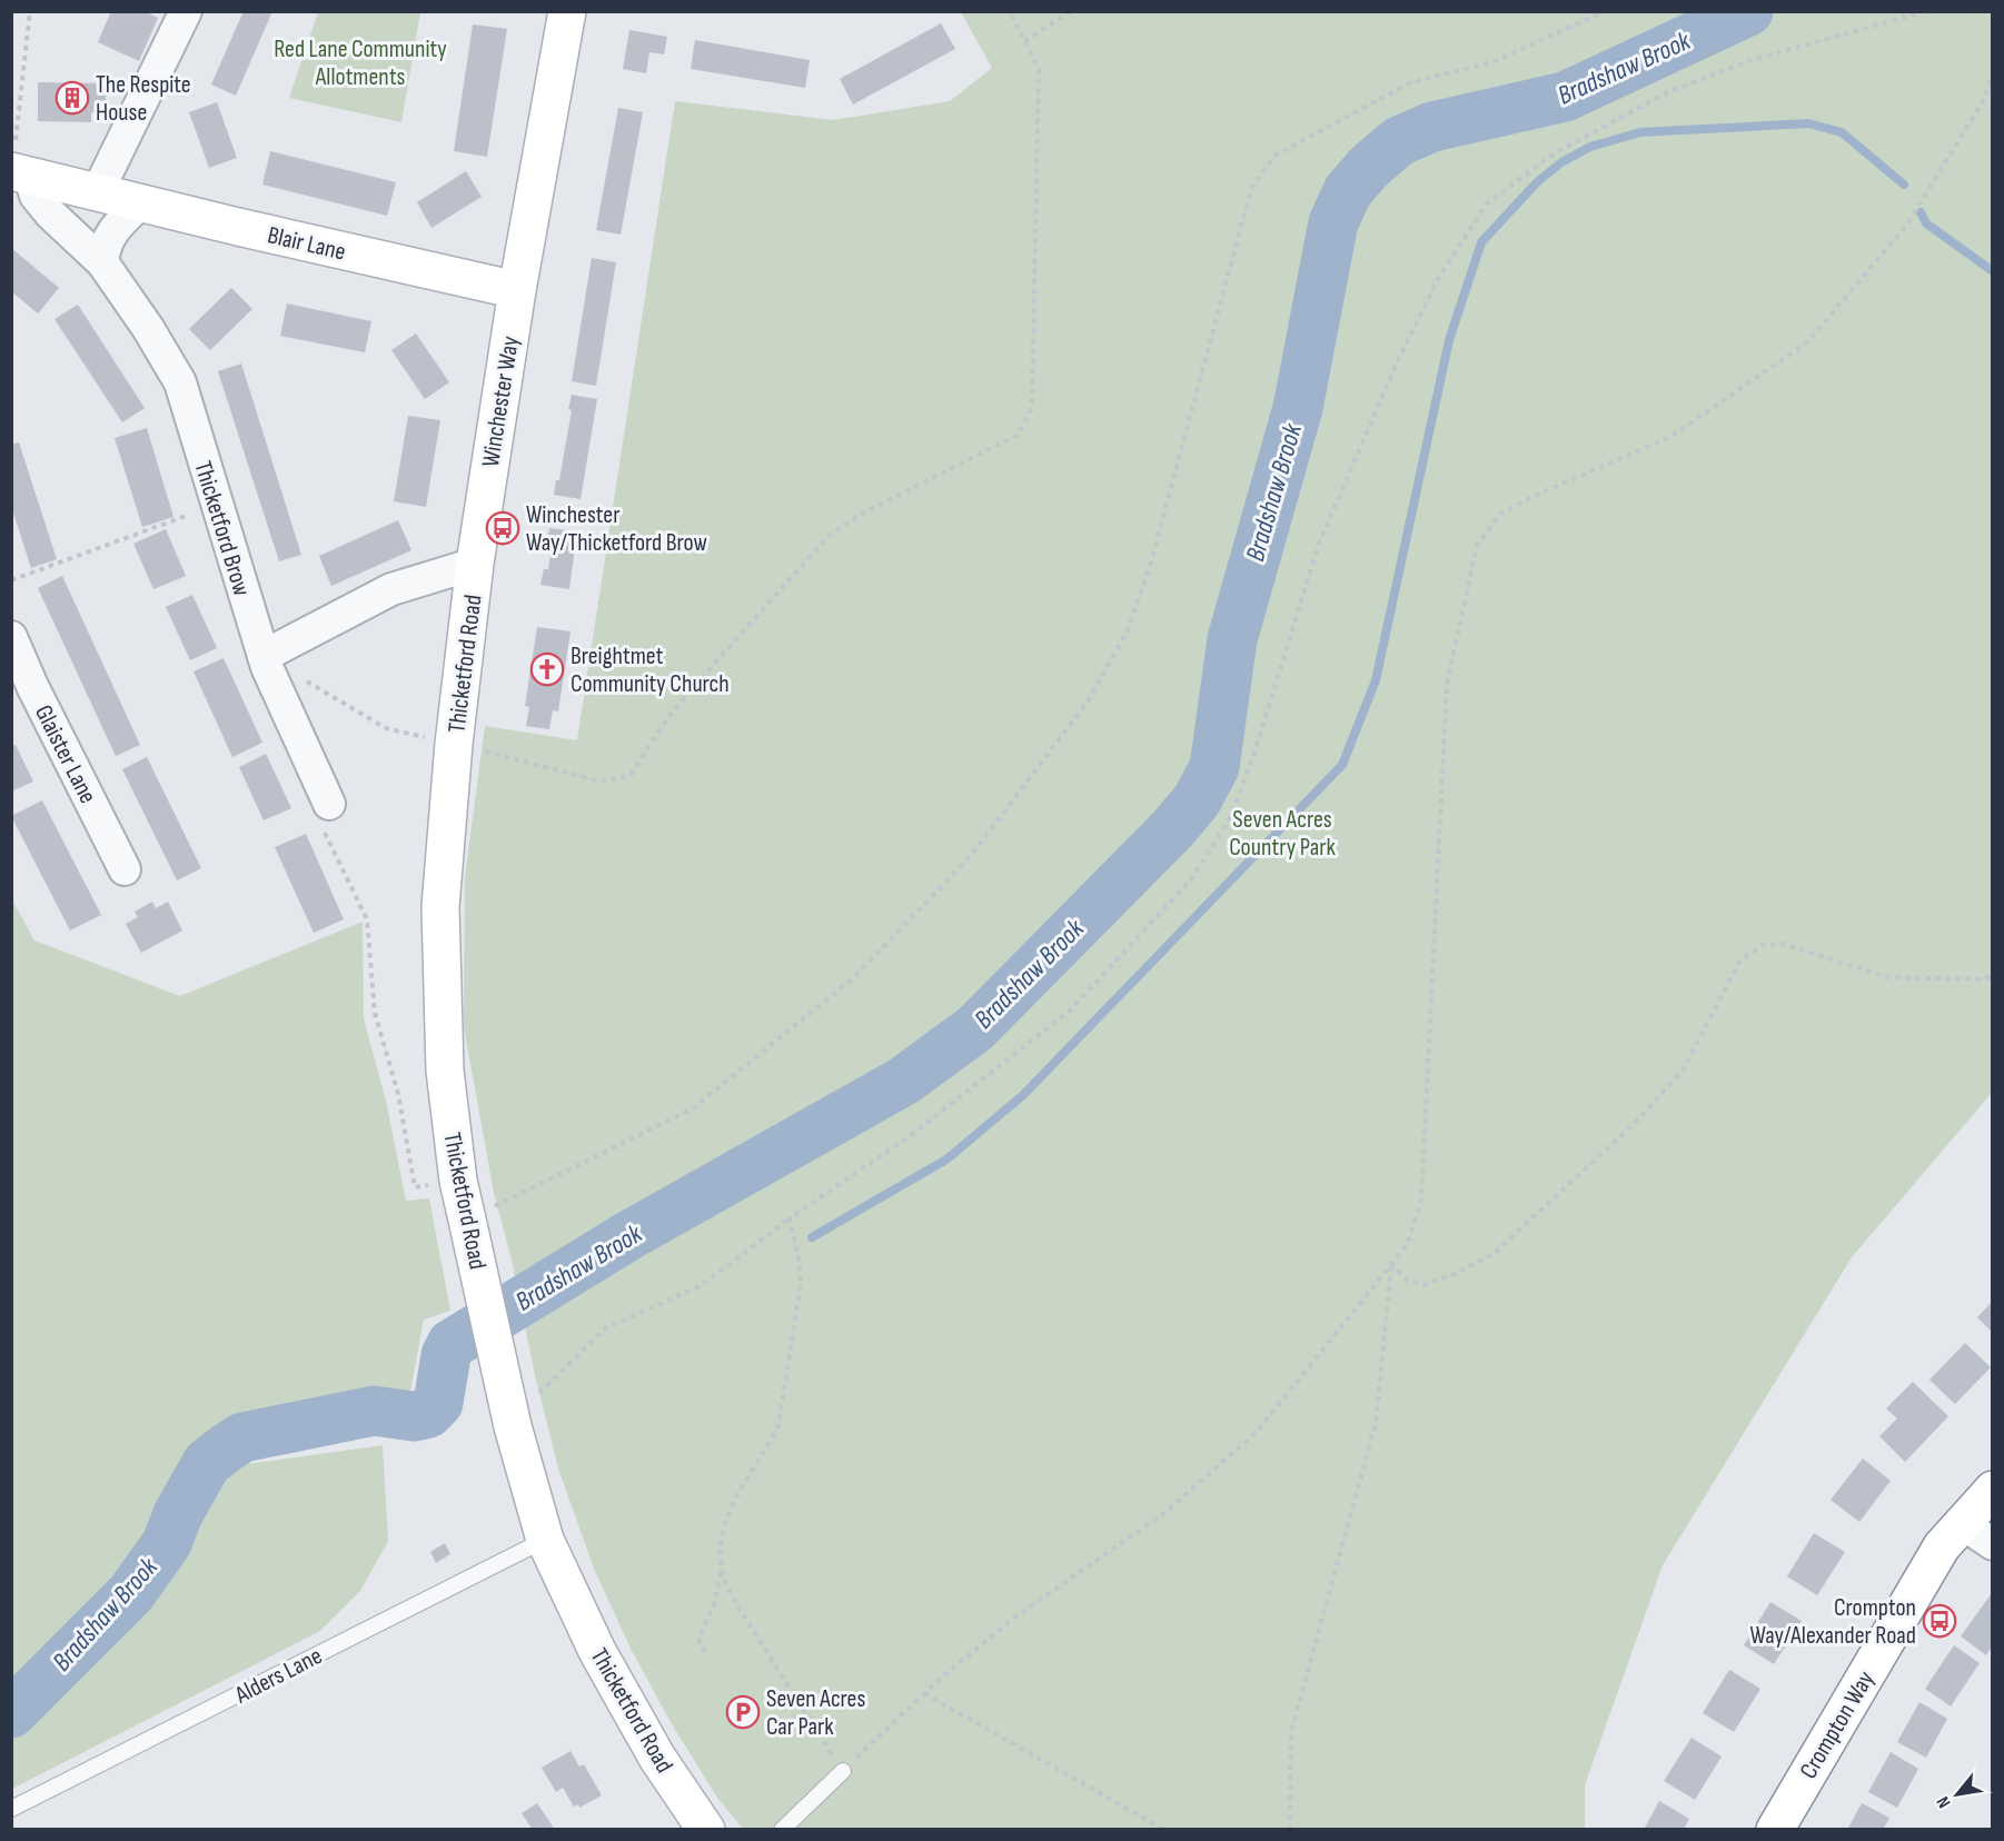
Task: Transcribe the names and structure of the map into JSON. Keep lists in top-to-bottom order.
{
  "streets": {
    "main road": [
      "Blair Lane",
      "Winchester Way",
      "Thicketford Road",
      "Crompton Way"
    ],
    "street": ["Thicketford Brow", "Glaister Lane"],
    "lane": ["Alders Lane"]
  },
  "crossings": [
    ["Blair Lane", "Winchester Way"],
    ["Blair Lane", "Thicketford Brow"],
    ["Winchester Way", "Thicketford Road"],
    ["Thicketford Road", "Alders Lane"]
  ],
  "water": ["Bradshaw Brook"],
  "parks": ["Red Lane Community Allotments", "Seven Acres Country Park"],
  "places": {
    "building": ["The Respite House"],
    "bus stop": ["Winchester Way/Thicketford Brow", "Crompton Way/Alexander Road"],
    "church": ["Breightmet Community Church"],
    "parking": ["Seven Acres Car Park"]
  },
  "north": "bottom left"
}
